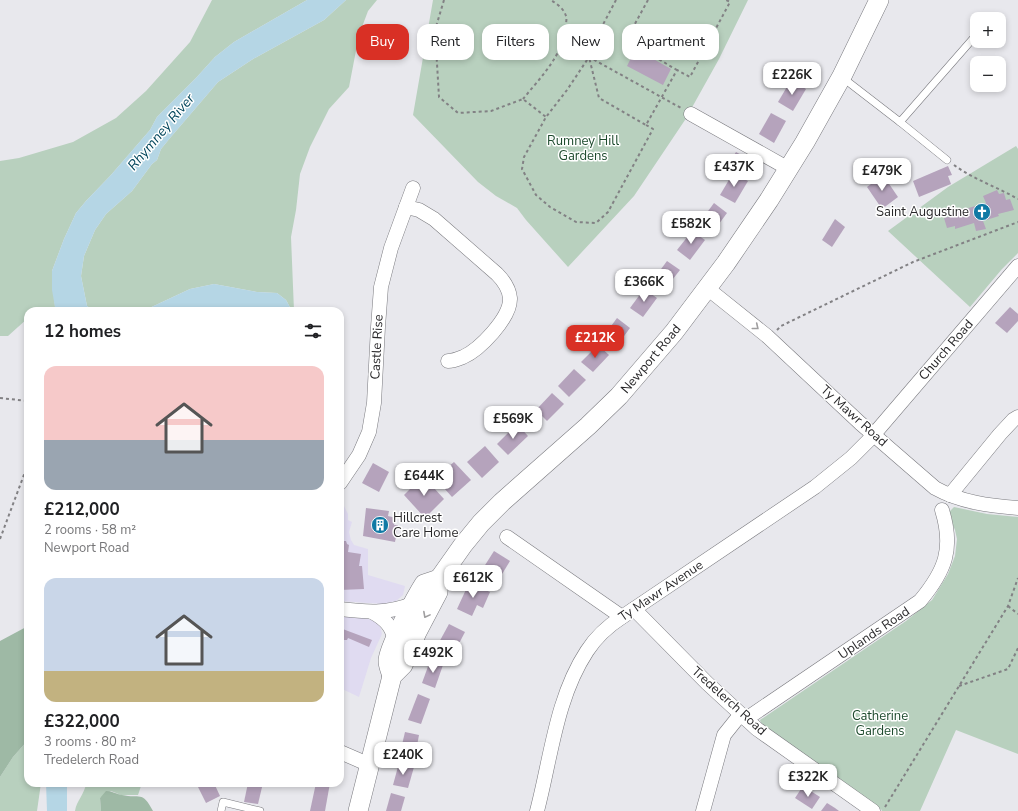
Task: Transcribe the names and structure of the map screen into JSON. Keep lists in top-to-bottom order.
{
  "streets": {
    "main road": ["Newport Road"],
    "street": [
      "Castle Rise",
      "Church Road",
      "Ty Mawr Road",
      "Ty Mawr Avenue",
      "Uplands Road",
      "Tredelerch Road"
    ]
  },
  "crossings": [
    ["Church Road", "Ty Mawr Road"],
    ["Church Road", "Ty Mawr Avenue"],
    ["Newport Road", "Ty Mawr Road"],
    ["Ty Mawr Road", "Ty Mawr Avenue"],
    ["Ty Mawr Avenue", "Tredelerch Road"],
    ["Uplands Road", "Tredelerch Road"]
  ],
  "one_way": ["Ty Mawr Road"],
  "water": ["Rhymney River"],
  "parks": ["Rumney Hill Gardens", "Catherine Gardens"],
  "places": {
    "church": ["Saint Augustine"],
    "building": ["Hillcrest Care Home"]
  },
  "page": {
    "map_buttons": ["+", "−"],
    "chip": [
      "Buy",
      "Rent",
      "Filters",
      "New",
      "Apartment"
    ],
    "price": [
      "£226K",
      "£437K",
      "£479K",
      "£582K",
      "£366K",
      "£212K",
      "£569K",
      "£644K",
      "£612K",
      "£492K",
      "£240K",
      "£322K"
    ],
    "heading": "12 homes",
    "list": [
      {
        "name": "£212,000",
        "note": "2 rooms · 58 m² · Newport Road"
      },
      {
        "name": "£322,000",
        "note": "3 rooms · 80 m² · Tredelerch Road"
      }
    ]
  }
}
